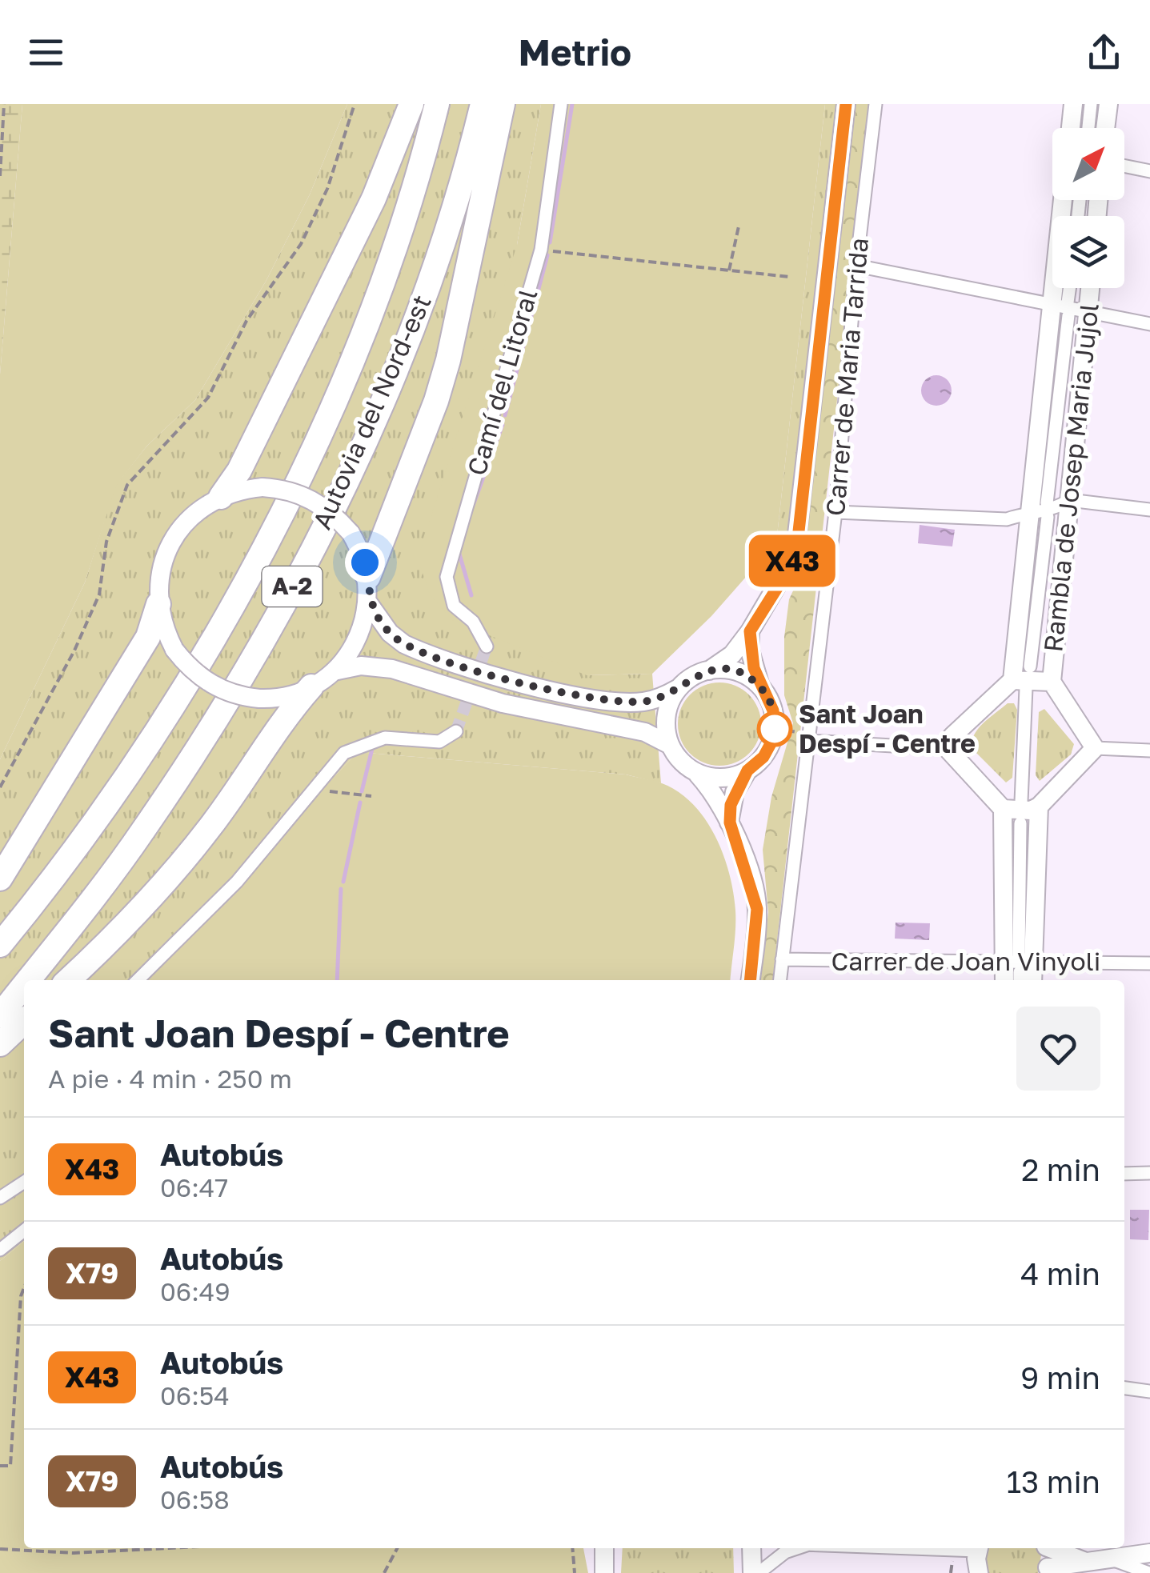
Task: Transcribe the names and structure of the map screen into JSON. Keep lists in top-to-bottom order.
{
  "streets": {
    "highway": ["Autovia del Nord-est", "A-2"],
    "main road": ["Carrer de Maria Tarrida", "Rambla de Josep Maria Jujol"],
    "street": ["Camí del Litoral", "Carrer de Joan Vinyoli"]
  },
  "crossings": [
    ["Carrer de Maria Tarrida", "Carrer de Joan Vinyoli"],
    ["Rambla de Josep Maria Jujol", "Carrer de Joan Vinyoli"]
  ],
  "places": ["Sant Joan Despí - Centre"],
  "lines": ["bus line X43"],
  "north": "top right",
  "page": {
    "header": "Metrio",
    "on_map": "X43",
    "heading": ["Sant Joan Despí - Centre", "A pie · 4 min · 250 m"],
    "list": [
      {
        "mark": "X43",
        "name": "Autobús",
        "note": "06:47",
        "value": "2 min"
      },
      {
        "mark": "X79",
        "name": "Autobús",
        "note": "06:49",
        "value": "4 min"
      },
      {
        "mark": "X43",
        "name": "Autobús",
        "note": "06:54",
        "value": "9 min"
      },
      {
        "mark": "X79",
        "name": "Autobús",
        "note": "06:58",
        "value": "13 min"
      }
    ]
  }
}
